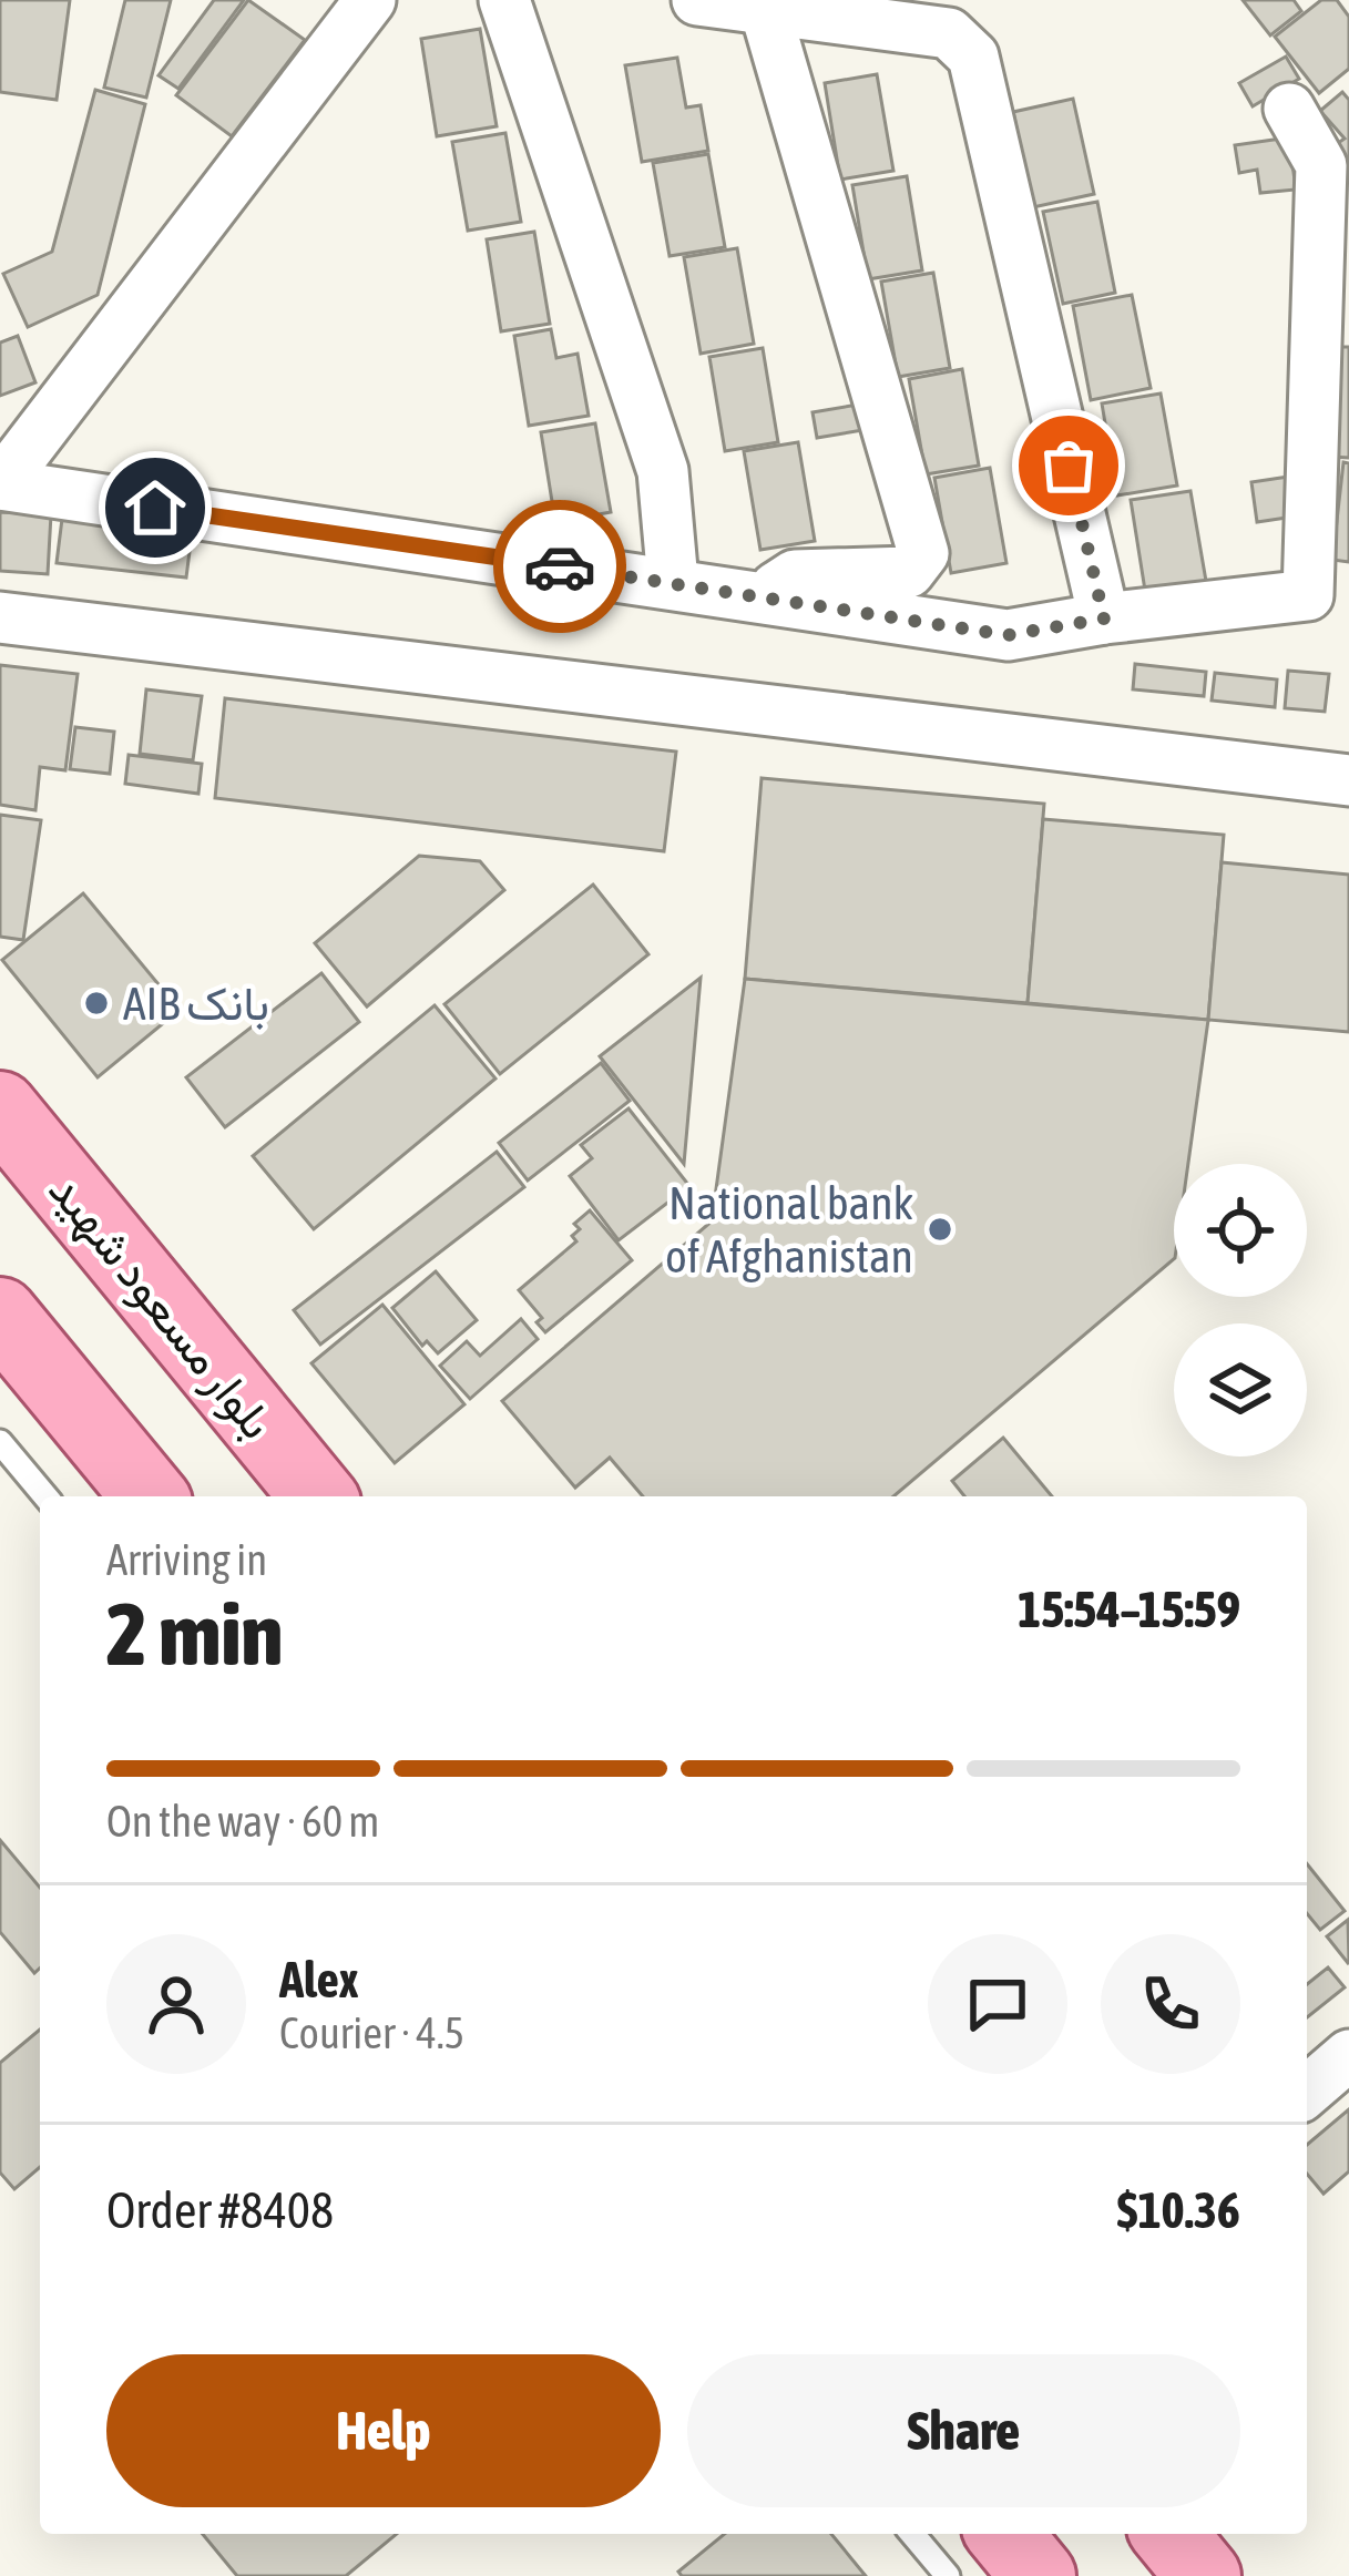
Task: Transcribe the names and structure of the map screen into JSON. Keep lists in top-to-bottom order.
{
  "streets": {
    "main road": ["بلوار مسعود شهید"]
  },
  "places": ["AIB بانک", "National bank of Afghanistan"],
  "page": {
    "heading": ["2 min", "Arriving in", "15:54–15:59"],
    "panel": [
      "Alex",
      "Courier · 4.5",
      "Order #8408",
      "$10.36"
    ],
    "bar": "On the way · 60 m",
    "buttons": ["Help", "Share"]
  }
}
